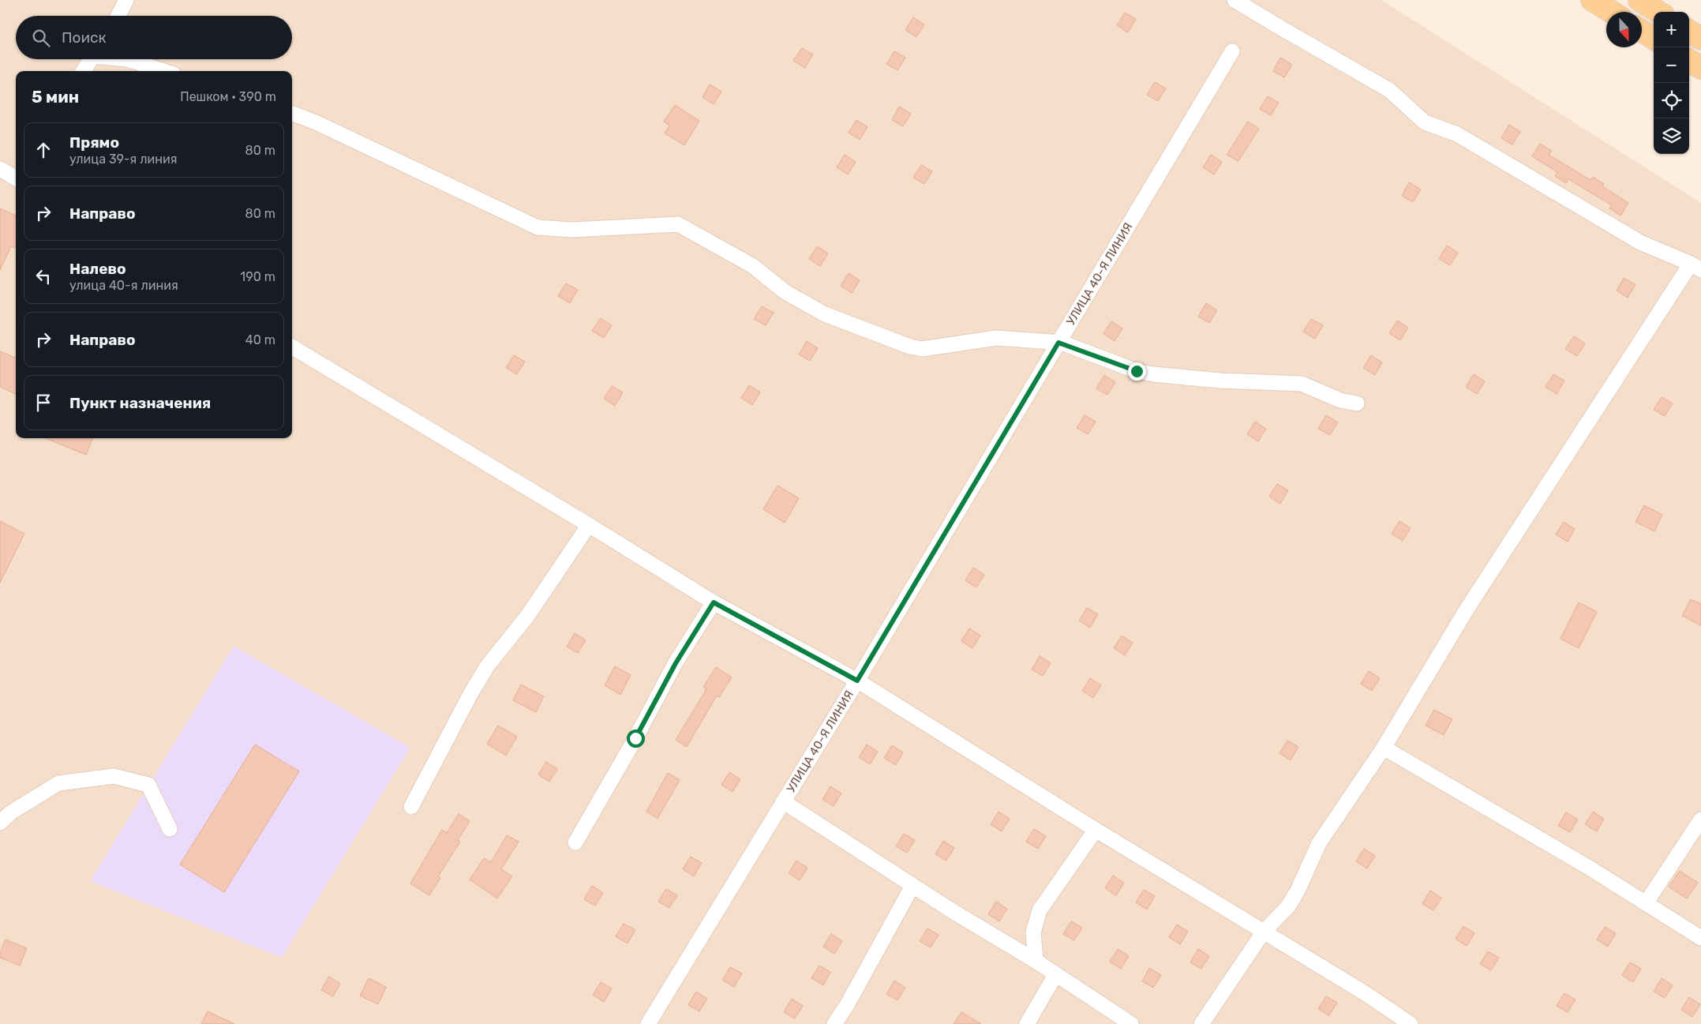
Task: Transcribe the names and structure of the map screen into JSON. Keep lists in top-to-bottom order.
{
  "streets": {
    "street": ["УЛИЦА 40-Я ЛИНИЯ"]
  },
  "north": "bottom",
  "page": {
    "map_buttons": ["+", "−"],
    "search": "Поиск",
    "heading": ["5 мин", "Пешком · 390 m"],
    "list": [
      ["Прямо", "улица 39-я линия", "80 m"],
      ["Направо", "80 m"],
      ["Налево", "улица 40-я линия", "190 m"],
      ["Направо", "40 m"],
      "Пункт назначения"
    ]
  }
}
